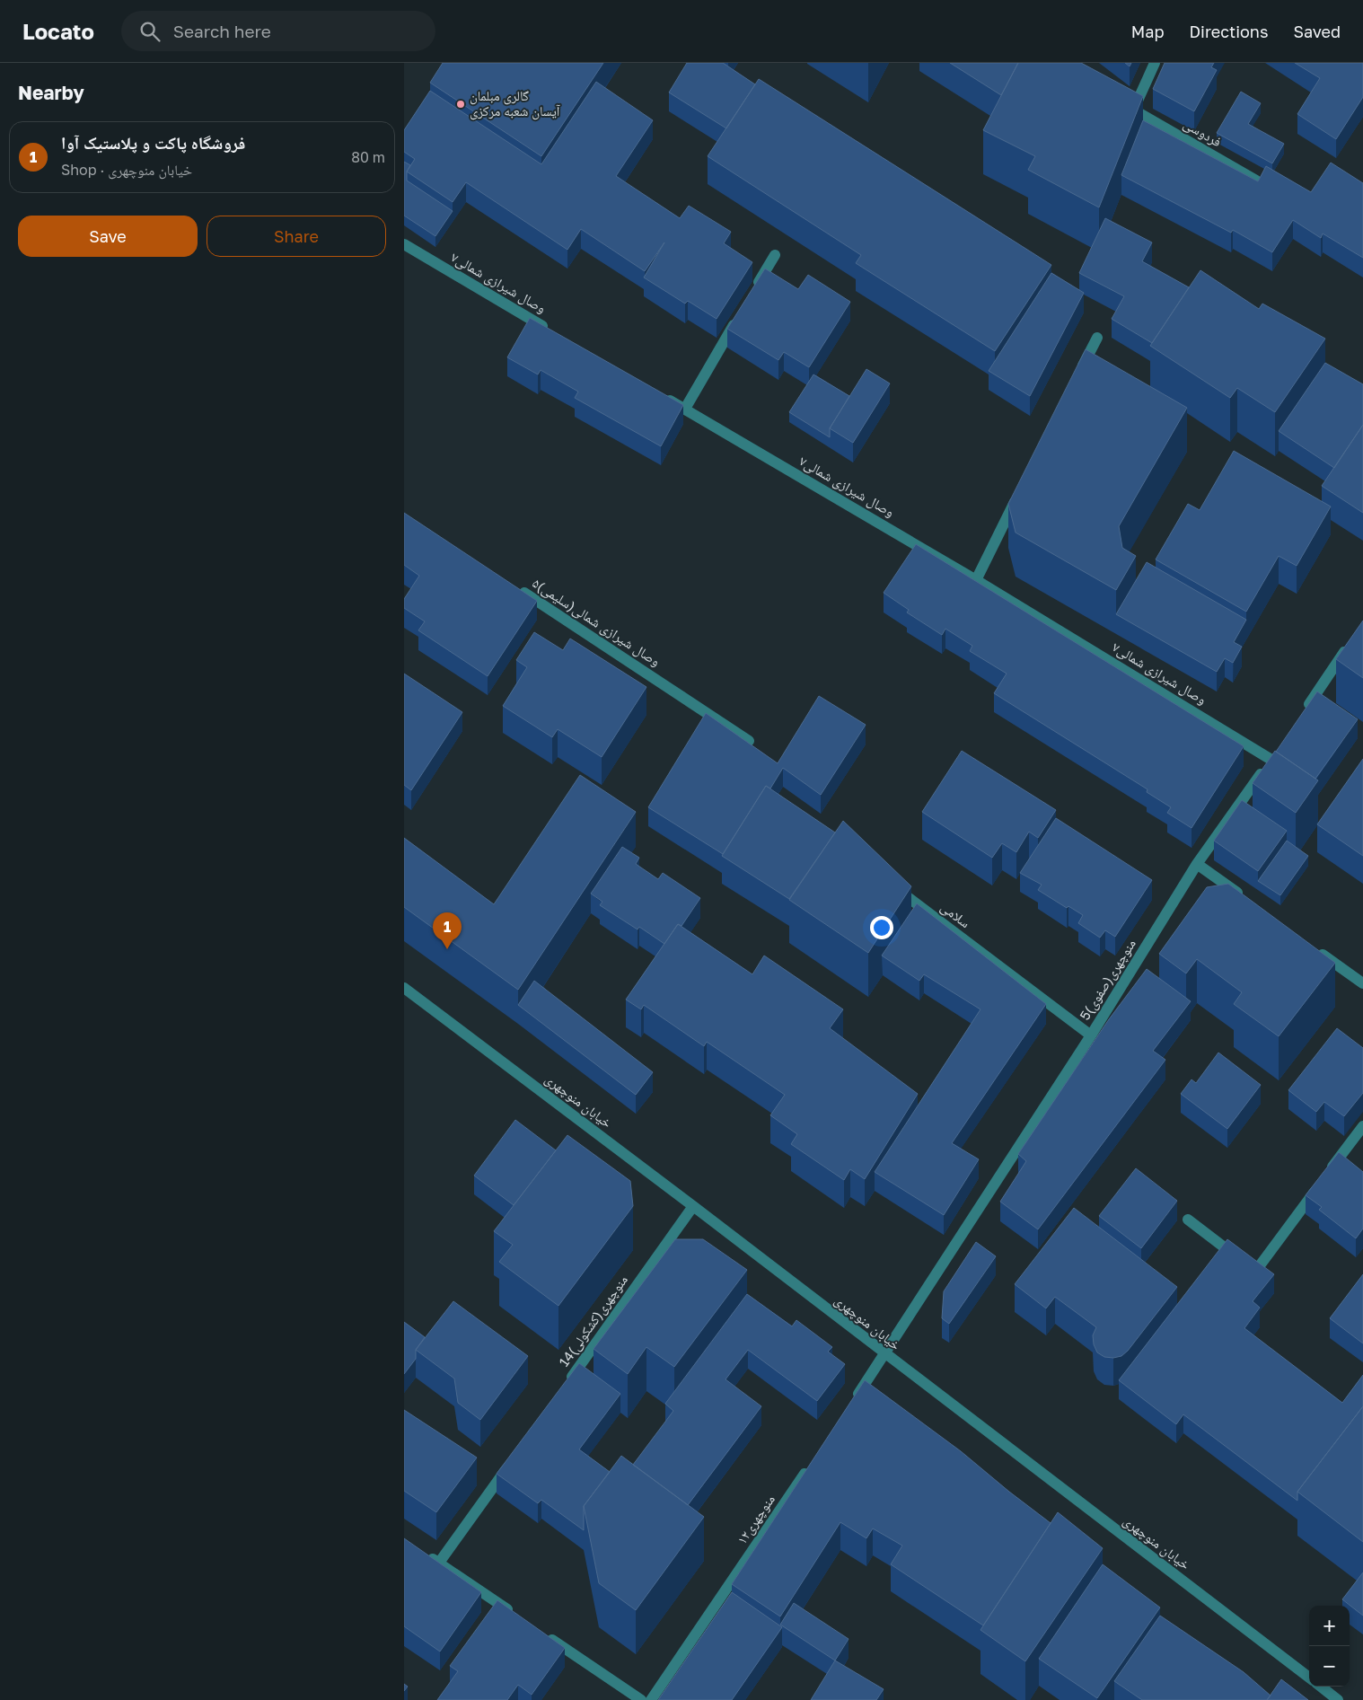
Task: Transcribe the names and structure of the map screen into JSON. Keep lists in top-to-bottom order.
{
  "streets": {
    "street": [
      "فردوسی",
      "وصال شیرازی شمالی۷",
      "۵وصال شیرازی شمالی(سلیمی)",
      "سلامی",
      "5منوچهری(صفوی)",
      "خیابان منوچهری",
      "14منوچهری(کشکولی)",
      "منوچهری۱۲"
    ]
  },
  "crossings": [
    ["وصال شیرازی شمالی۷", "5منوچهری(صفوی)"],
    ["سلامی", "5منوچهری(صفوی)"],
    ["5منوچهری(صفوی)", "خیابان منوچهری"],
    ["خیابان منوچهری", "14منوچهری(کشکولی)"]
  ],
  "places": ["گالری مبلمان آیسان شعبه مرکزی"],
  "page": {
    "header": "Locato",
    "search": "Search here",
    "nav": ["Map", "Directions", "Saved"],
    "heading": "Nearby",
    "list": [
      {
        "mark": "1",
        "name": "فروشگاه پاکت و پلاستیک آوا",
        "note": "Shop · خیابان منوچهری",
        "value": "80 m"
      }
    ],
    "buttons": ["Save", "Share"],
    "pins": "1",
    "map_buttons": ["+", "−"]
  }
}
